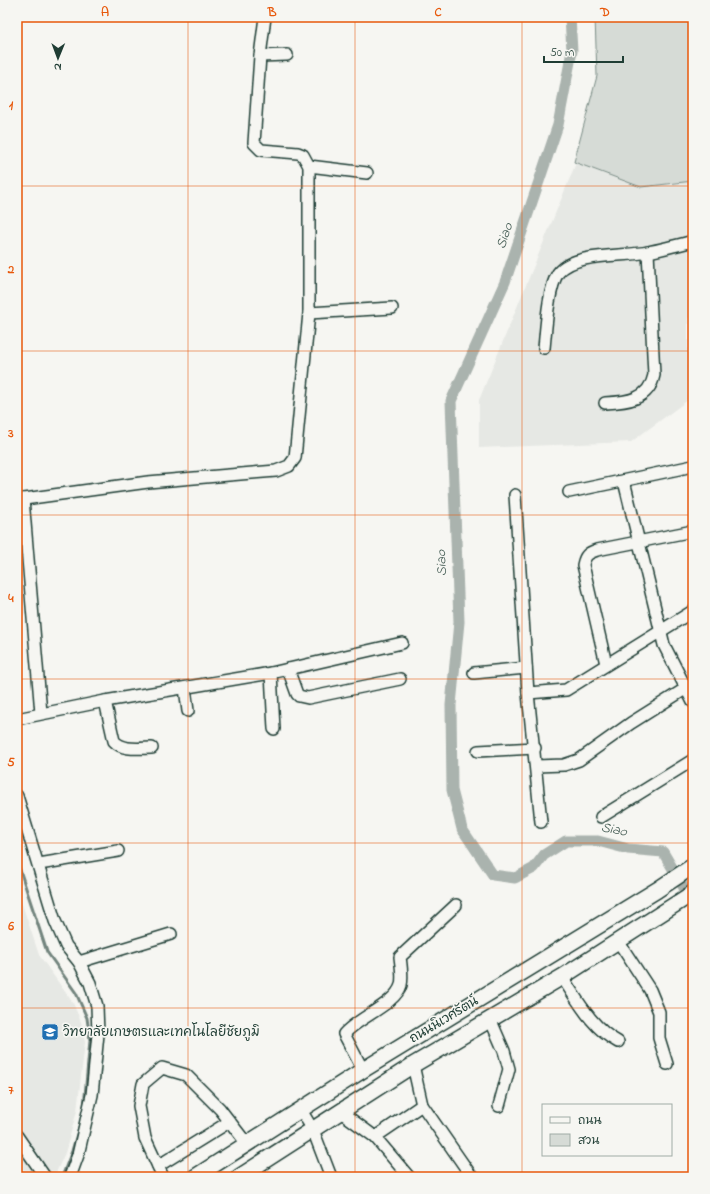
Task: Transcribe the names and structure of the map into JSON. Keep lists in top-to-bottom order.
{
  "streets": {
    "main road": ["ถนนนิเวศรัตน์"]
  },
  "water": ["Siao"],
  "places": {
    "school or university": ["วิทยาลัยเกษตรและเทคโนโลยีชัยภูมิ"]
  },
  "legend": ["ถนน", "สวน"],
  "scale_bar": "50 m",
  "north": "bottom",
  "grid": {
    "columns": [
      "A",
      "B",
      "C",
      "D"
    ],
    "rows": [
      "1",
      "2",
      "3",
      "4",
      "5",
      "6",
      "7"
    ]
  }
}
